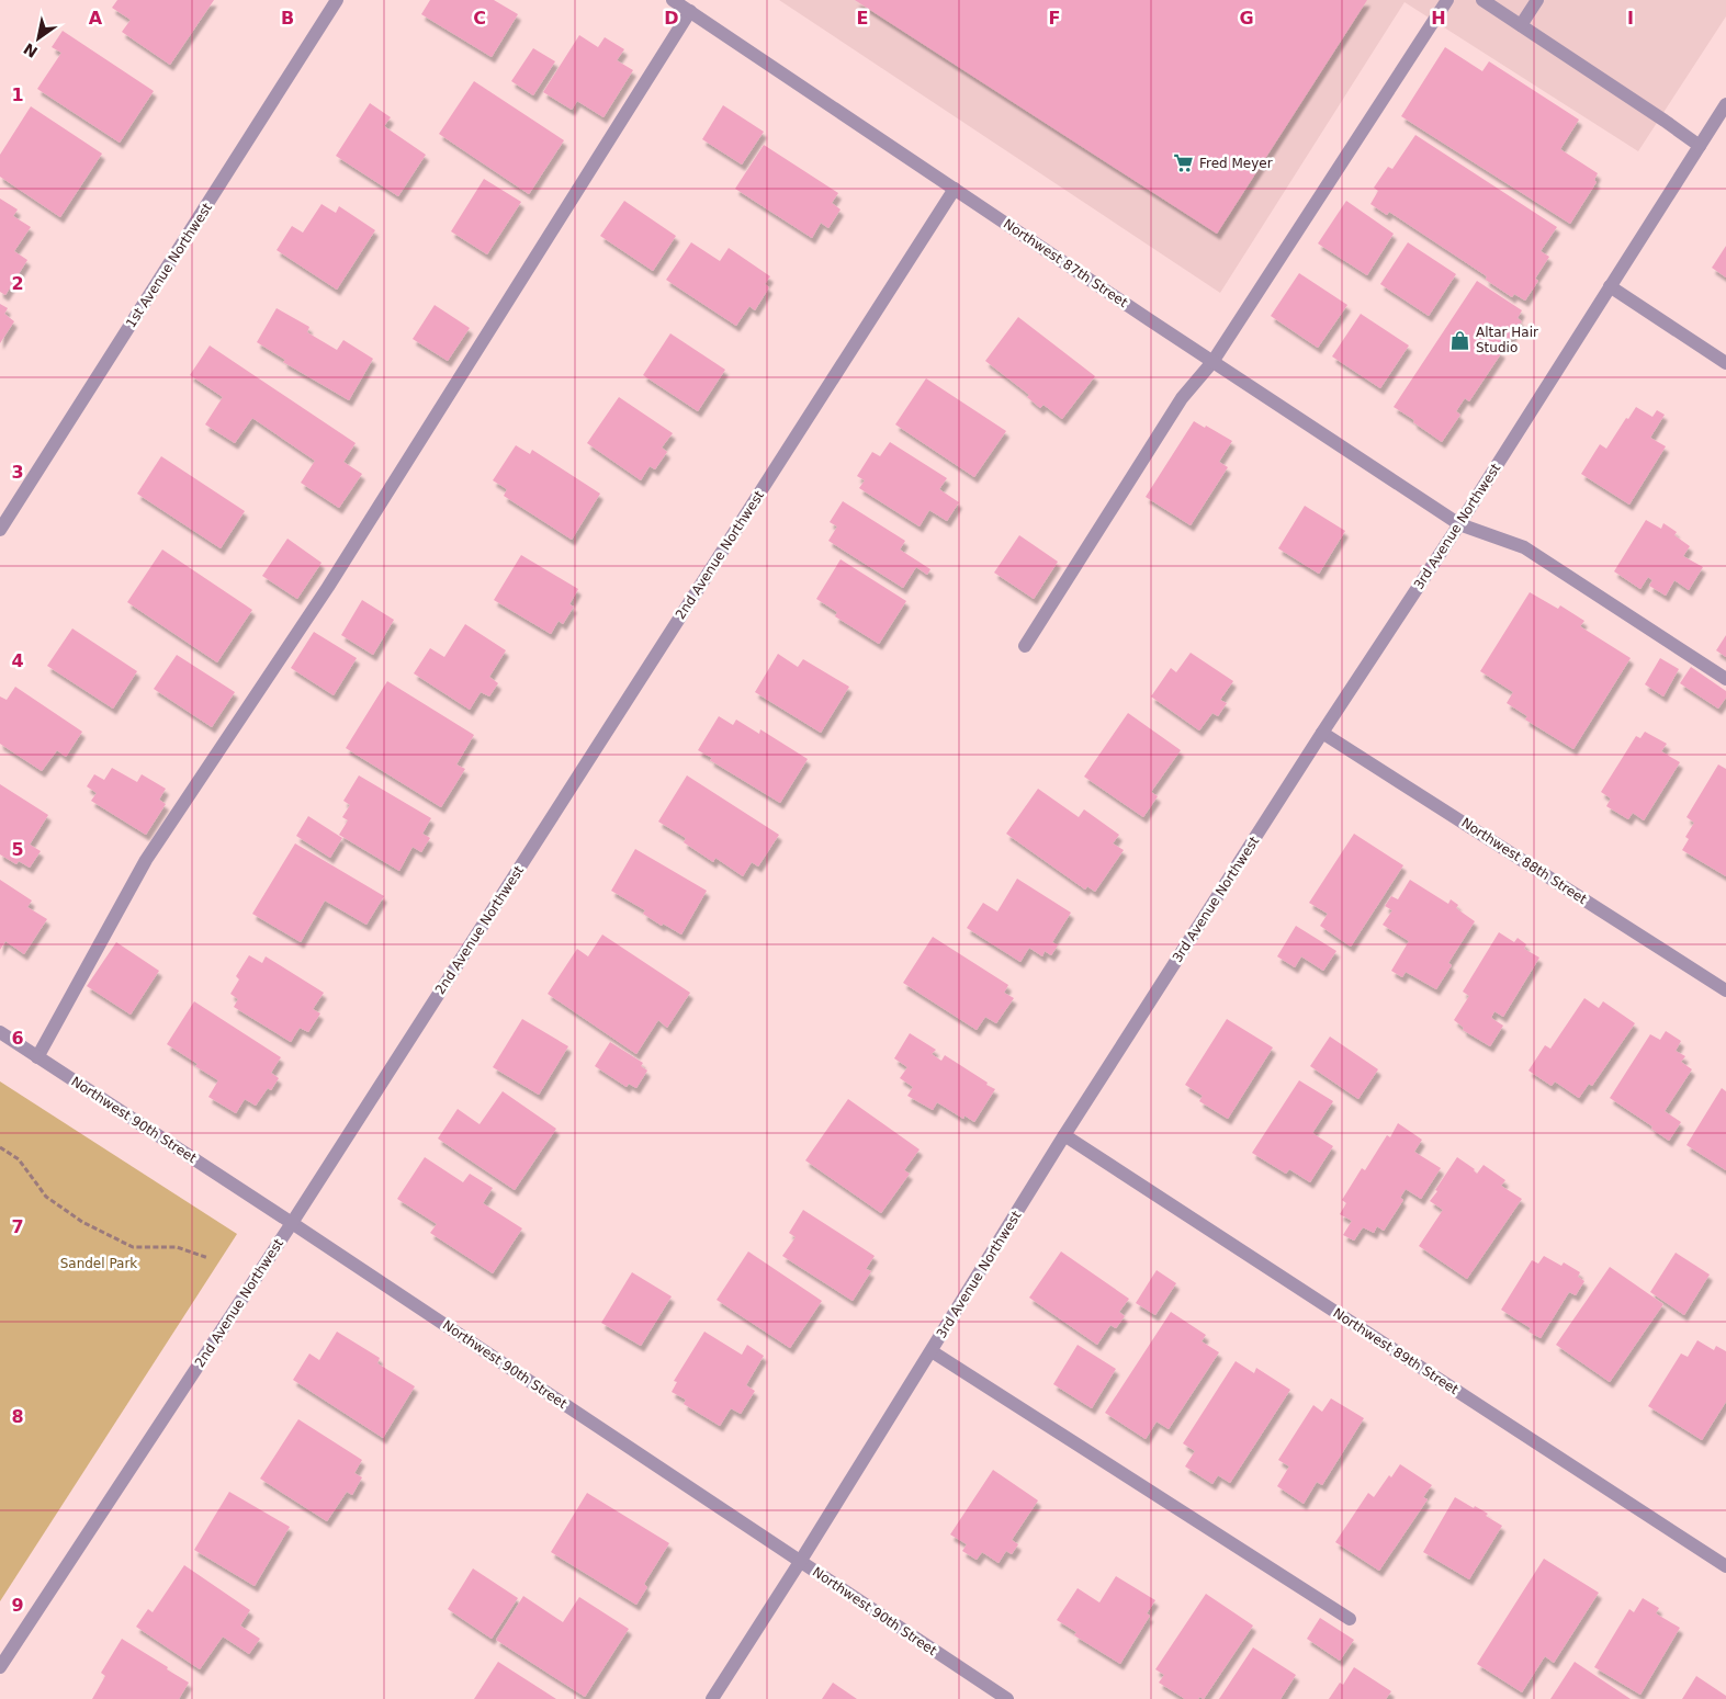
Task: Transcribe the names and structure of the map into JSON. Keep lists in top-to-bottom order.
{
  "streets": {
    "street": [
      "Northwest 87th Street",
      "1st Avenue Northwest",
      "3rd Avenue Northwest",
      "2nd Avenue Northwest",
      "Northwest 88th Street",
      "Northwest 90th Street",
      "Northwest 89th Street"
    ]
  },
  "crossings": [
    ["Northwest 87th Street", "3rd Avenue Northwest"],
    ["Northwest 87th Street", "2nd Avenue Northwest"],
    ["3rd Avenue Northwest", "Northwest 88th Street"],
    ["3rd Avenue Northwest", "Northwest 90th Street"],
    ["3rd Avenue Northwest", "Northwest 89th Street"],
    ["2nd Avenue Northwest", "Northwest 90th Street"]
  ],
  "parks": ["Sandel Park"],
  "places": {
    "supermarket": ["Fred Meyer"],
    "shop": ["Altar Hair Studio"]
  },
  "north": "bottom left",
  "grid": {
    "columns": [
      "A",
      "B",
      "C",
      "D",
      "E",
      "F",
      "G",
      "H",
      "I"
    ],
    "rows": [
      "1",
      "2",
      "3",
      "4",
      "5",
      "6",
      "7",
      "8",
      "9"
    ]
  }
}
